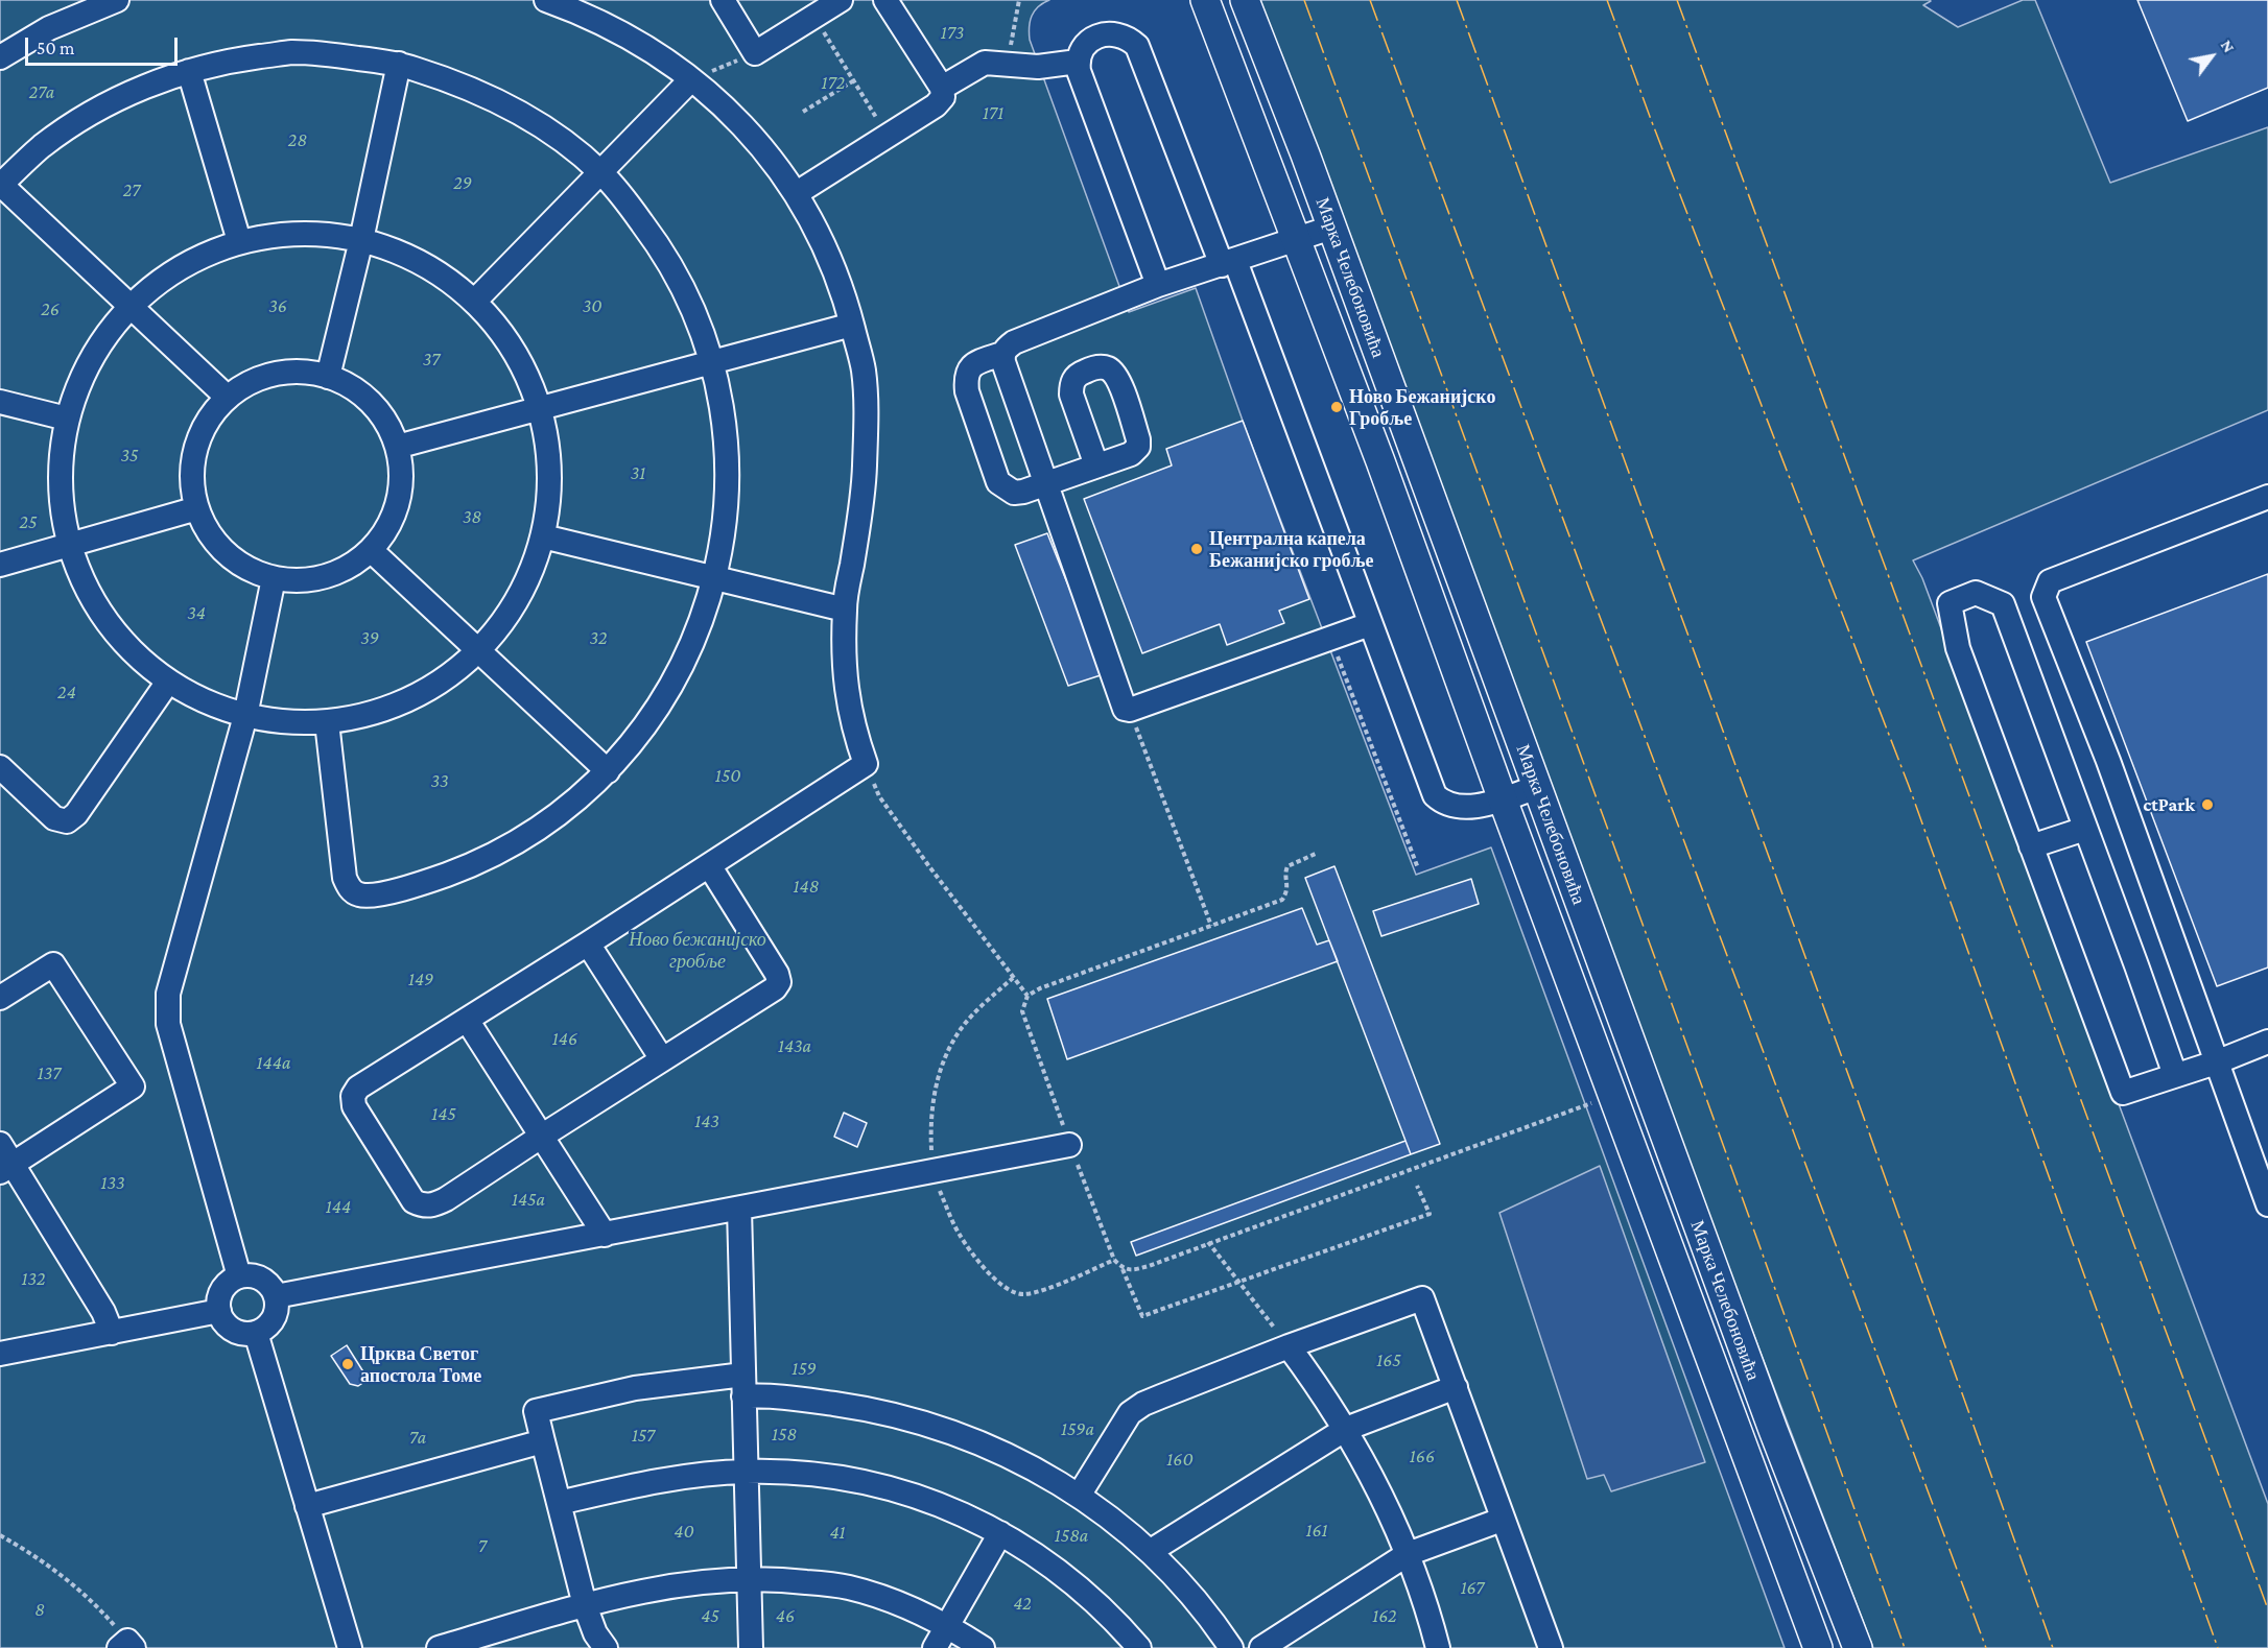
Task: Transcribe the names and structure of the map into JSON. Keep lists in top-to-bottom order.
{
  "streets": {
    "main road": ["Марка Челебоновића"]
  },
  "parks": [
    "173",
    "172",
    "27a",
    "171",
    "28",
    "29",
    "27",
    "36",
    "30",
    "26",
    "37",
    "35",
    "31",
    "38",
    "25",
    "34",
    "39",
    "32",
    "24",
    "150",
    "33",
    "148",
    "Ново бежанијско гробље",
    "149",
    "146",
    "143a",
    "144a",
    "137",
    "145",
    "143",
    "133",
    "145a",
    "144",
    "132",
    "165",
    "159",
    "159a",
    "158",
    "157",
    "7a",
    "166",
    "160",
    "161",
    "40",
    "41",
    "158a",
    "7",
    "167",
    "42",
    "8",
    "45",
    "46",
    "162"
  ],
  "places": [
    "Ново Бежанијско Гробље",
    "Централна капела Бежанијско гробље",
    "ctPark",
    "Црква Светог апостола Томе"
  ],
  "scale_bar": "50 m",
  "north": "top right"
}
